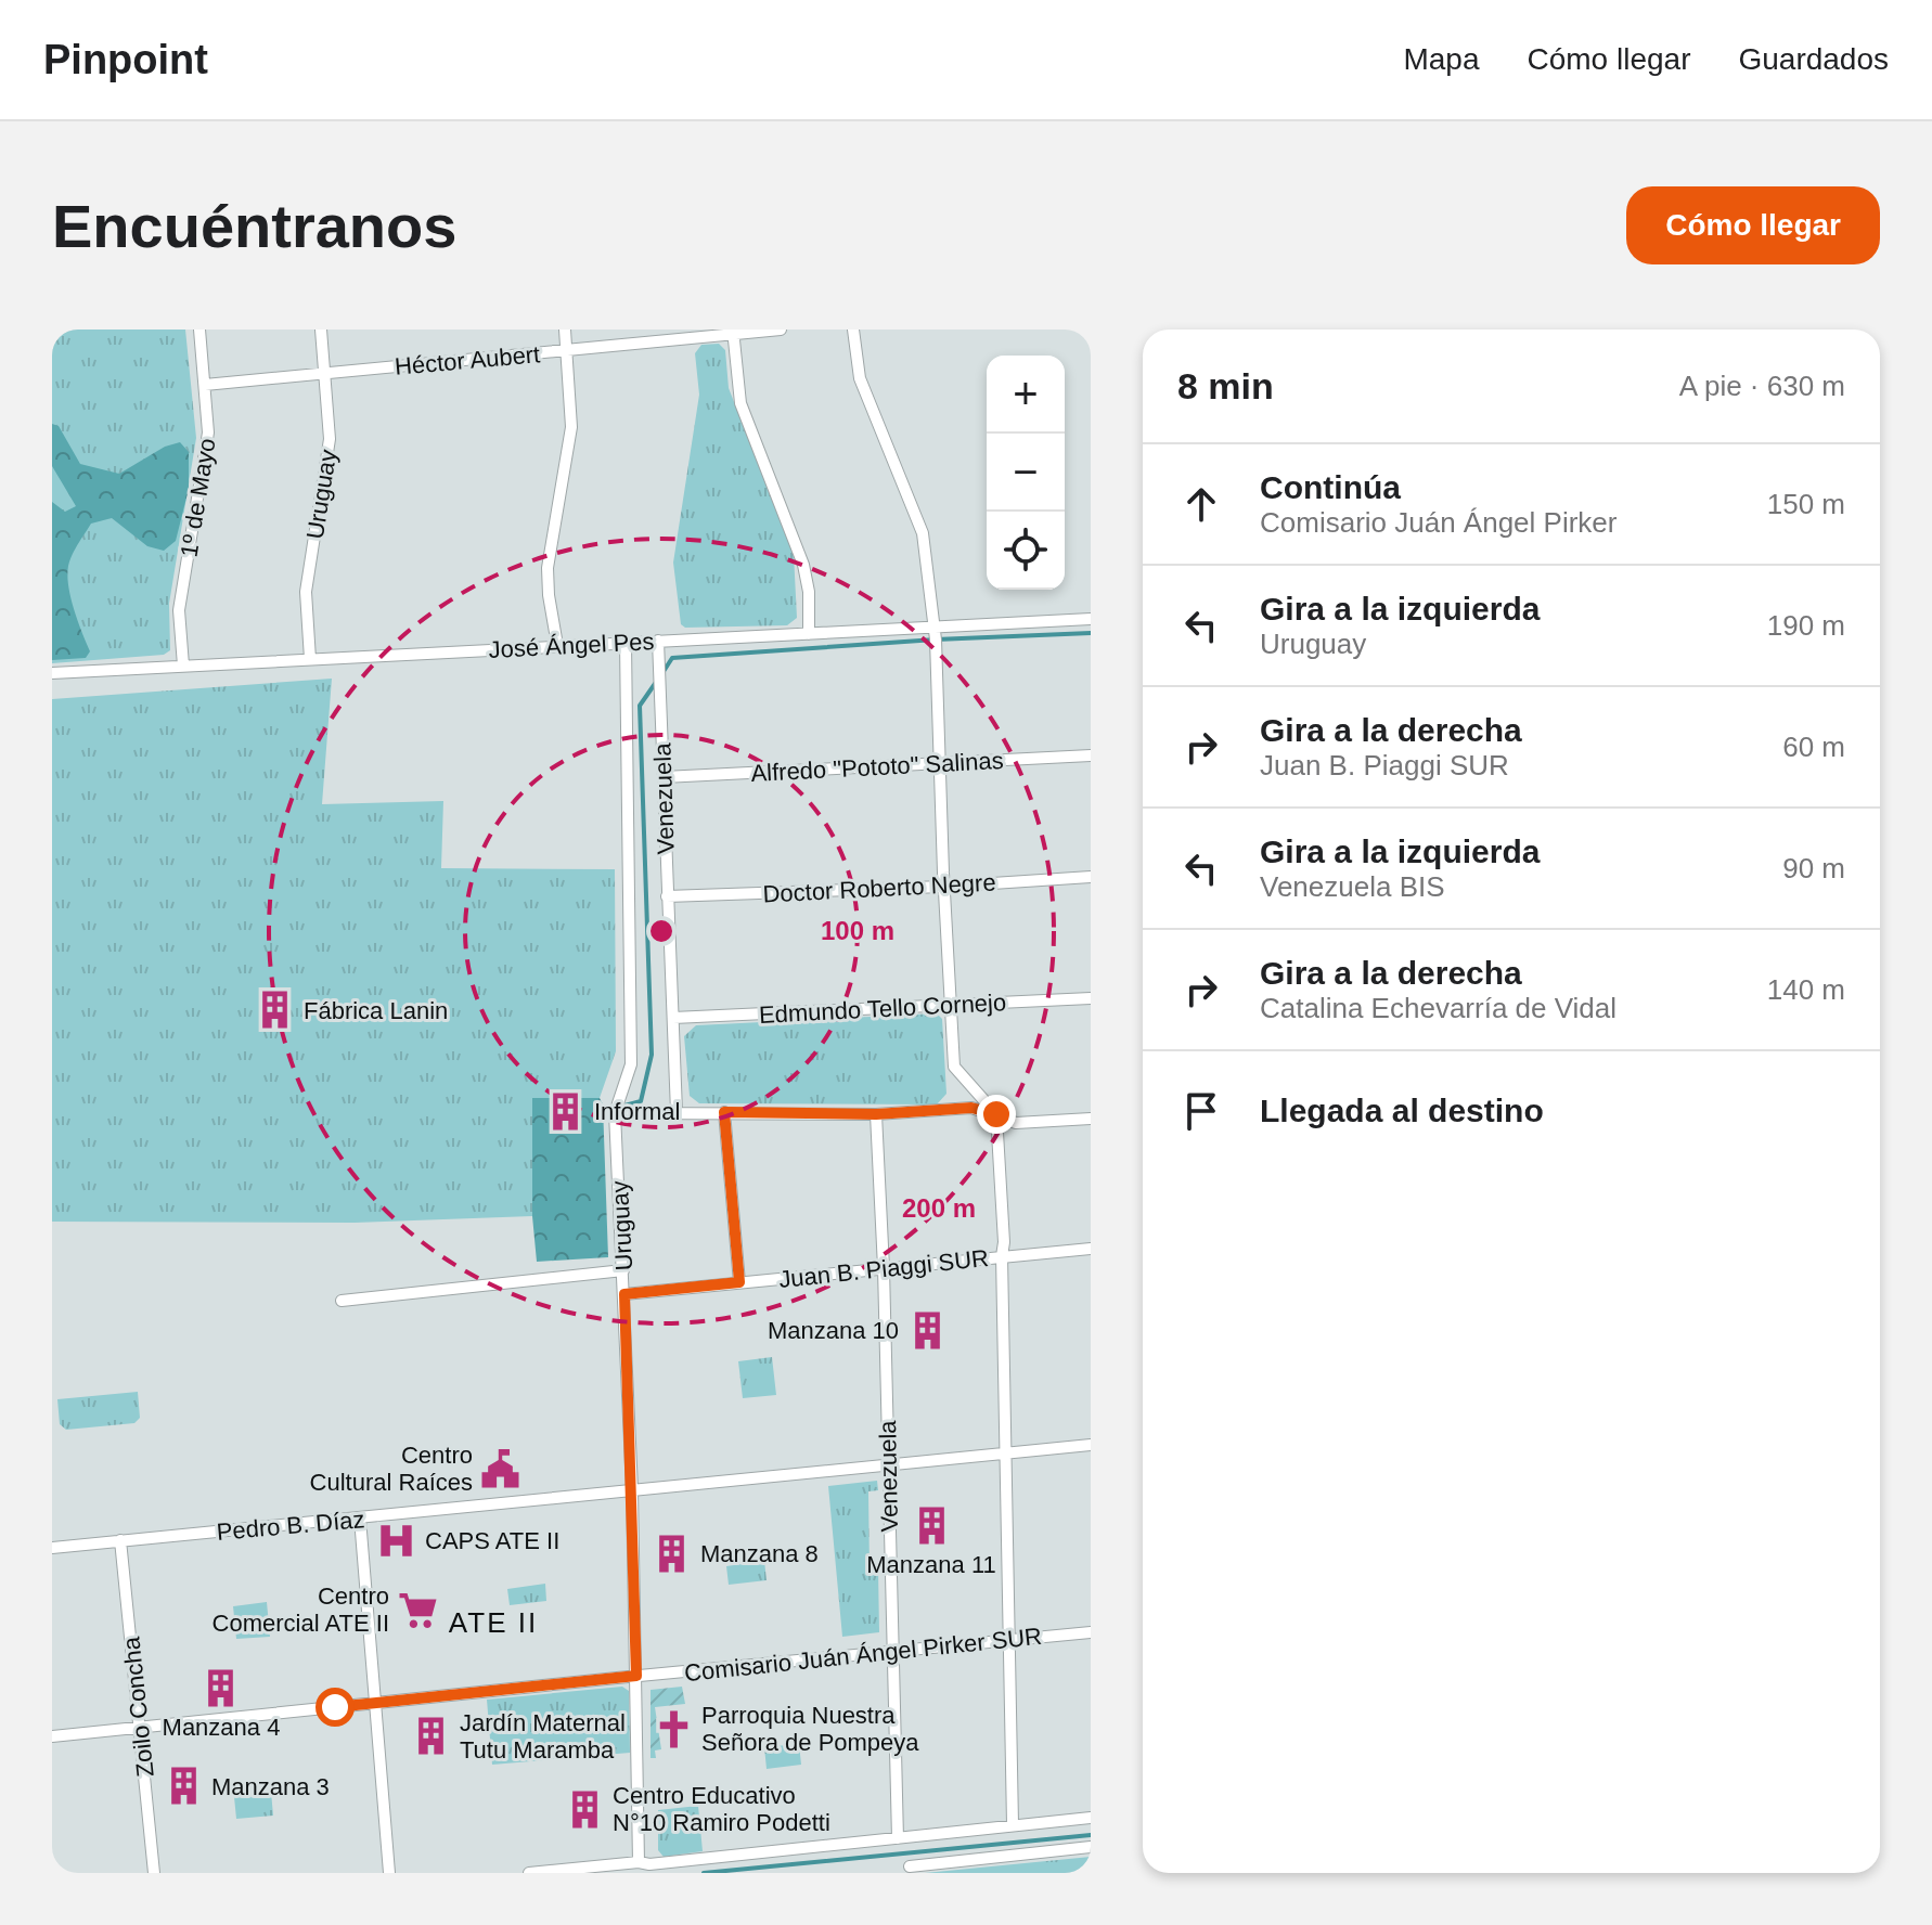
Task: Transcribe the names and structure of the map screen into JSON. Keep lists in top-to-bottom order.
{
  "streets": {
    "street": [
      "Héctor Aubert",
      "Uruguay",
      "1º de Mayo",
      "José Ángel Pes",
      "Alfredo \"Pototo\" Salinas",
      "Venezuela",
      "Doctor Roberto Negre",
      "Edmundo Tello Cornejo",
      "Juan B. Piaggi SUR",
      "Pedro B. Díaz",
      "Comisario Juán Ángel Pirker SUR",
      "Zoilo Concha"
    ]
  },
  "crossings": [
    ["Héctor Aubert", "Uruguay"],
    ["Héctor Aubert", "1º de Mayo"],
    ["Uruguay", "José Ángel Pes"],
    ["Uruguay", "Juan B. Piaggi SUR"],
    ["Uruguay", "Pedro B. Díaz"],
    ["Uruguay", "Comisario Juán Ángel Pirker SUR"],
    ["1º de Mayo", "José Ángel Pes"],
    ["José Ángel Pes", "Venezuela"],
    ["Alfredo \"Pototo\" Salinas", "Venezuela"],
    ["Venezuela", "Doctor Roberto Negre"],
    ["Venezuela", "Edmundo Tello Cornejo"],
    ["Venezuela", "Juan B. Piaggi SUR"],
    ["Venezuela", "Pedro B. Díaz"],
    ["Venezuela", "Comisario Juán Ángel Pirker SUR"],
    ["Pedro B. Díaz", "Zoilo Concha"],
    ["Comisario Juán Ángel Pirker SUR", "Zoilo Concha"]
  ],
  "districts": ["ATE II"],
  "places": {
    "building": [
      "Fábrica Lanin",
      "Informal",
      "Manzana 10",
      "Manzana 11",
      "Manzana 8",
      "Manzana 4",
      "Jardín Maternal Tutu Maramba",
      "Manzana 3",
      "Centro Educativo N°10 Ramiro Podetti"
    ],
    "public building": ["Centro Cultural Raíces"],
    "hospital": ["CAPS ATE II"],
    "supermarket": ["Centro Comercial ATE II"],
    "church": ["Parroquia Nuestra Señora de Pompeya"]
  },
  "page": {
    "header": "Pinpoint",
    "nav": ["Mapa", "Cómo llegar", "Guardados"],
    "buttons": "Cómo llegar",
    "title": "Encuéntranos",
    "heading": ["8 min", "A pie · 630 m"],
    "map_buttons": ["+", "−"],
    "list": [
      ["Continúa", "Comisario Juán Ángel Pirker", "150 m"],
      ["Gira a la izquierda", "Uruguay", "190 m"],
      ["Gira a la derecha", "Juan B. Piaggi SUR", "60 m"],
      ["Gira a la izquierda", "Venezuela BIS", "90 m"],
      ["Gira a la derecha", "Catalina Echevarría de Vidal", "140 m"],
      "Llegada al destino"
    ]
  },
  "rings": ["100 m", "200 m"]
}
